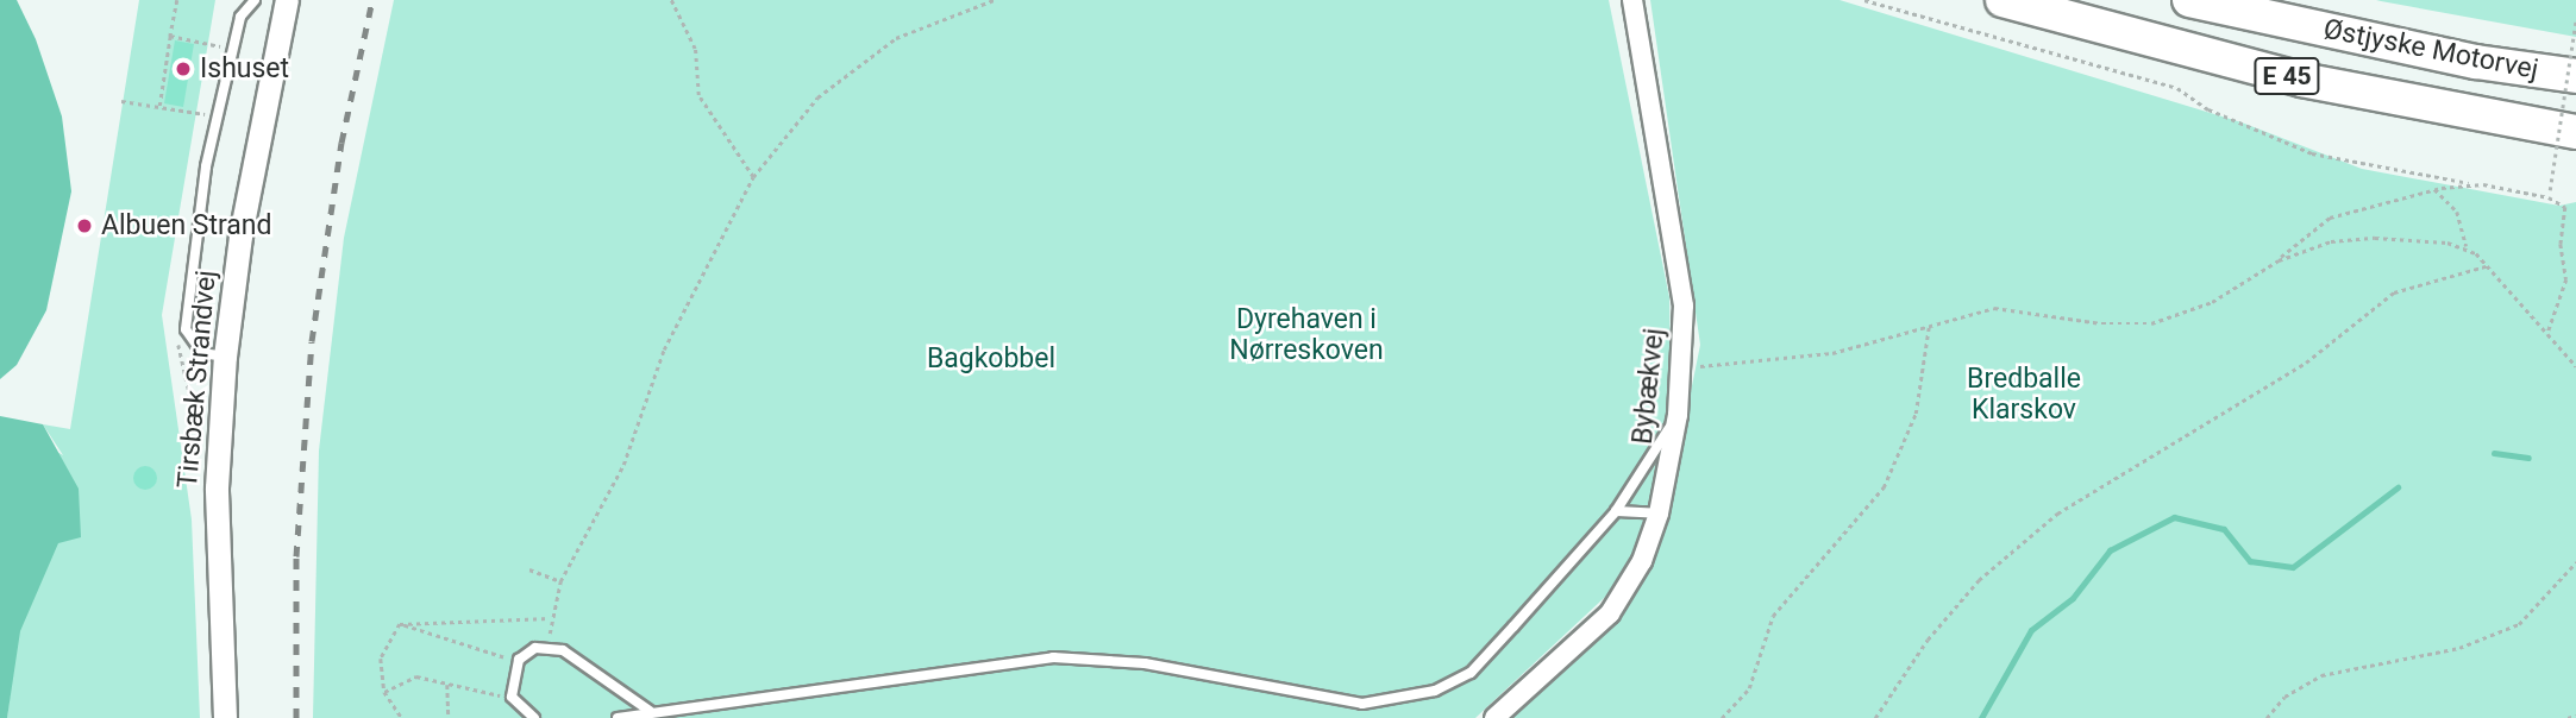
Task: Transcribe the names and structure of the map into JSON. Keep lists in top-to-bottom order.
{
  "streets": {
    "highway": ["Østjyske Motorvej", "E 45"],
    "street": ["Tirsbæk Strandvej", "Bybækvej"]
  },
  "parks": ["Dyrehaven i Nørreskoven", "Bagkobbel", "Bredballe Klarskov"],
  "places": ["Ishuset", "Albuen Strand"]
}
